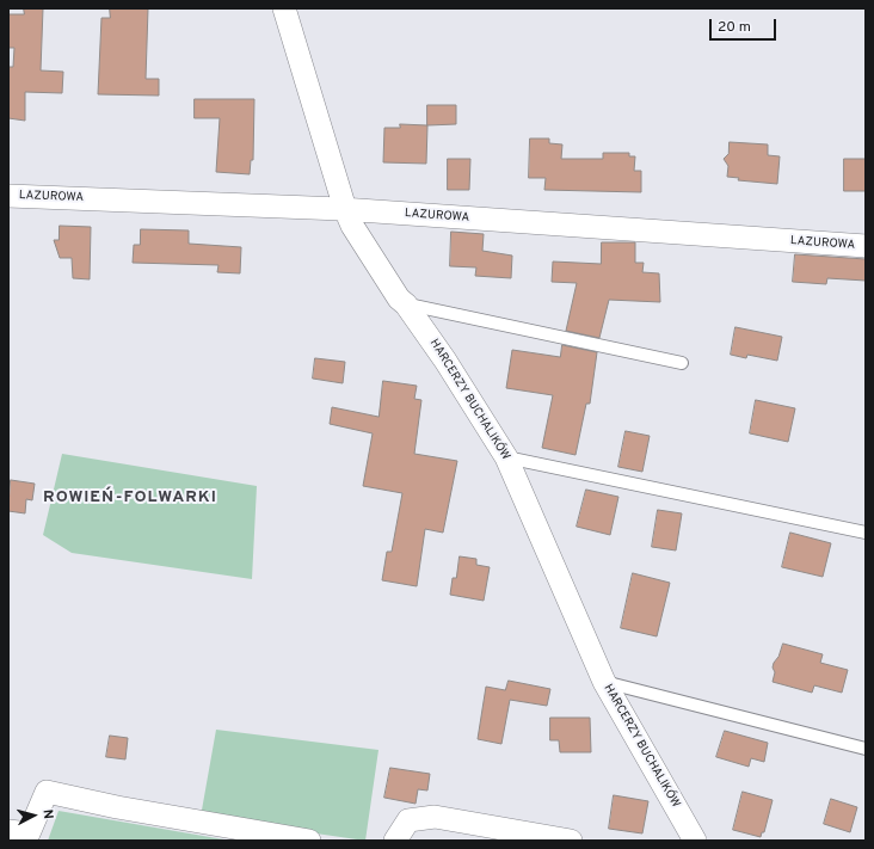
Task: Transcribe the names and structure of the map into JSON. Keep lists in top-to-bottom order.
{
  "streets": {
    "street": ["LAZUROWA", "HARCERZY BUCHALIKÓW"]
  },
  "crossings": [
    ["LAZUROWA", "HARCERZY BUCHALIKÓW"]
  ],
  "districts": ["ROWIEŃ-FOLWARKI"],
  "scale_bar": "20 m",
  "north": "right"
}
